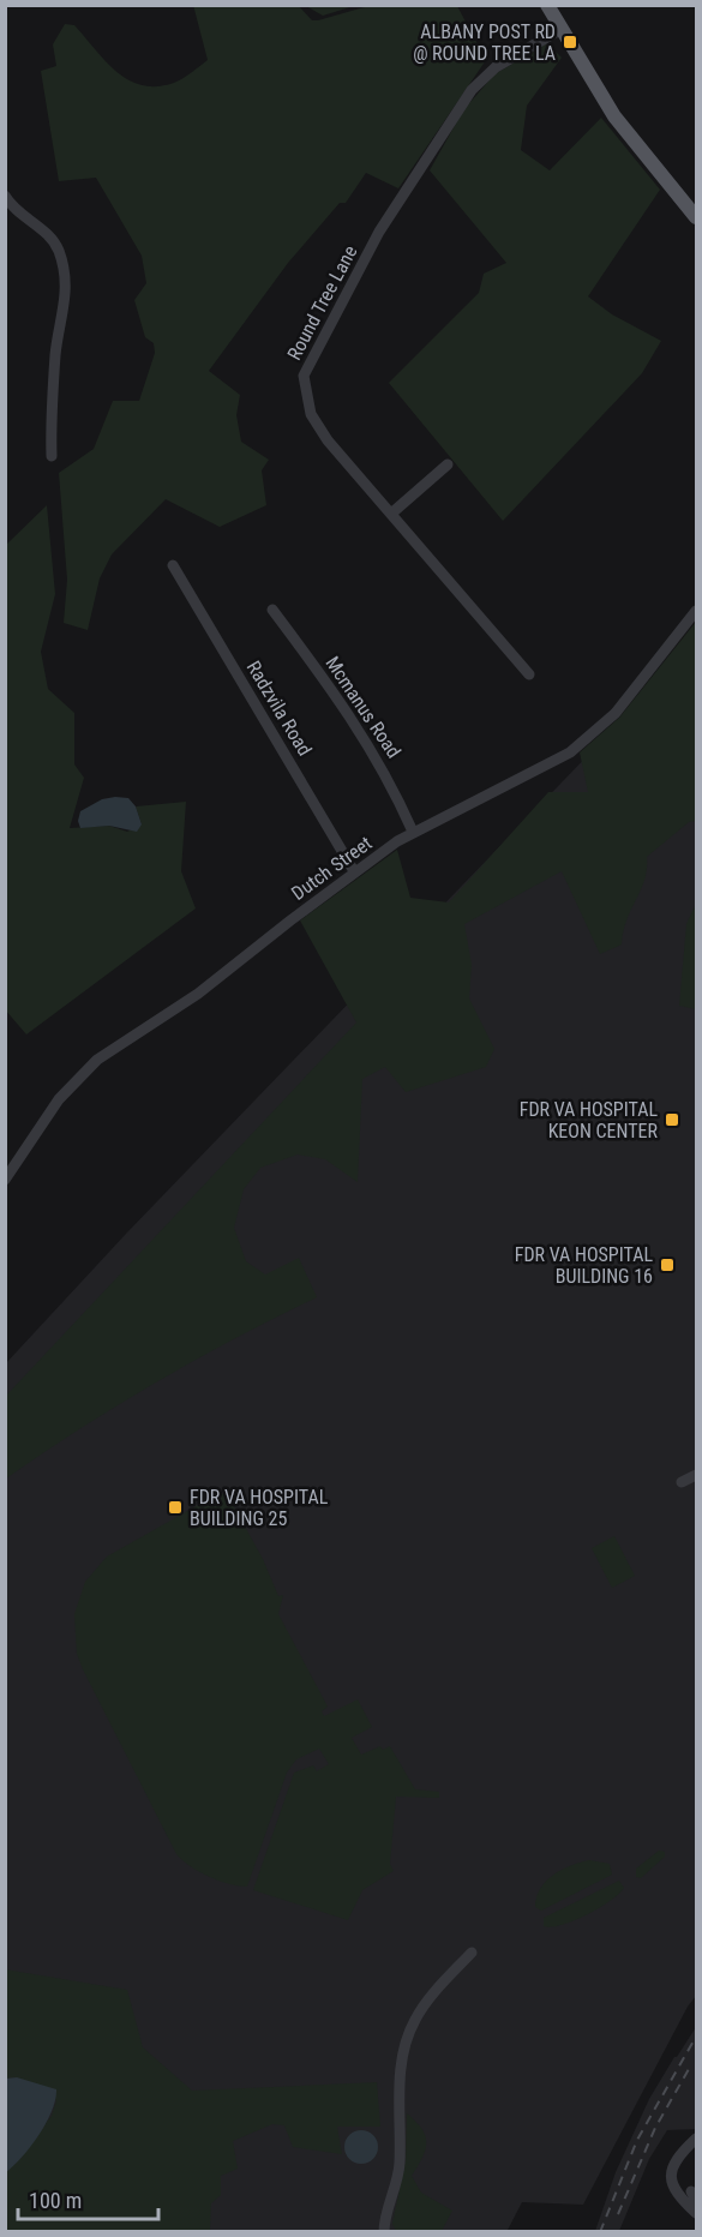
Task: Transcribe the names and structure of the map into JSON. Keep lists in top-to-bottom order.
{
  "streets": {
    "street": [
      "Round Tree Lane",
      "Mcmanus Road",
      "Radzvila Road",
      "Dutch Street"
    ]
  },
  "crossings": [
    ["Mcmanus Road", "Dutch Street"],
    ["Radzvila Road", "Dutch Street"]
  ],
  "places": {
    "transit": [
      "ALBANY POST RD @ ROUND TREE LA",
      "FDR VA HOSPITAL KEON CENTER",
      "FDR VA HOSPITAL BUILDING 16",
      "FDR VA HOSPITAL BUILDING 25"
    ]
  },
  "scale_bar": "100 m"
}
